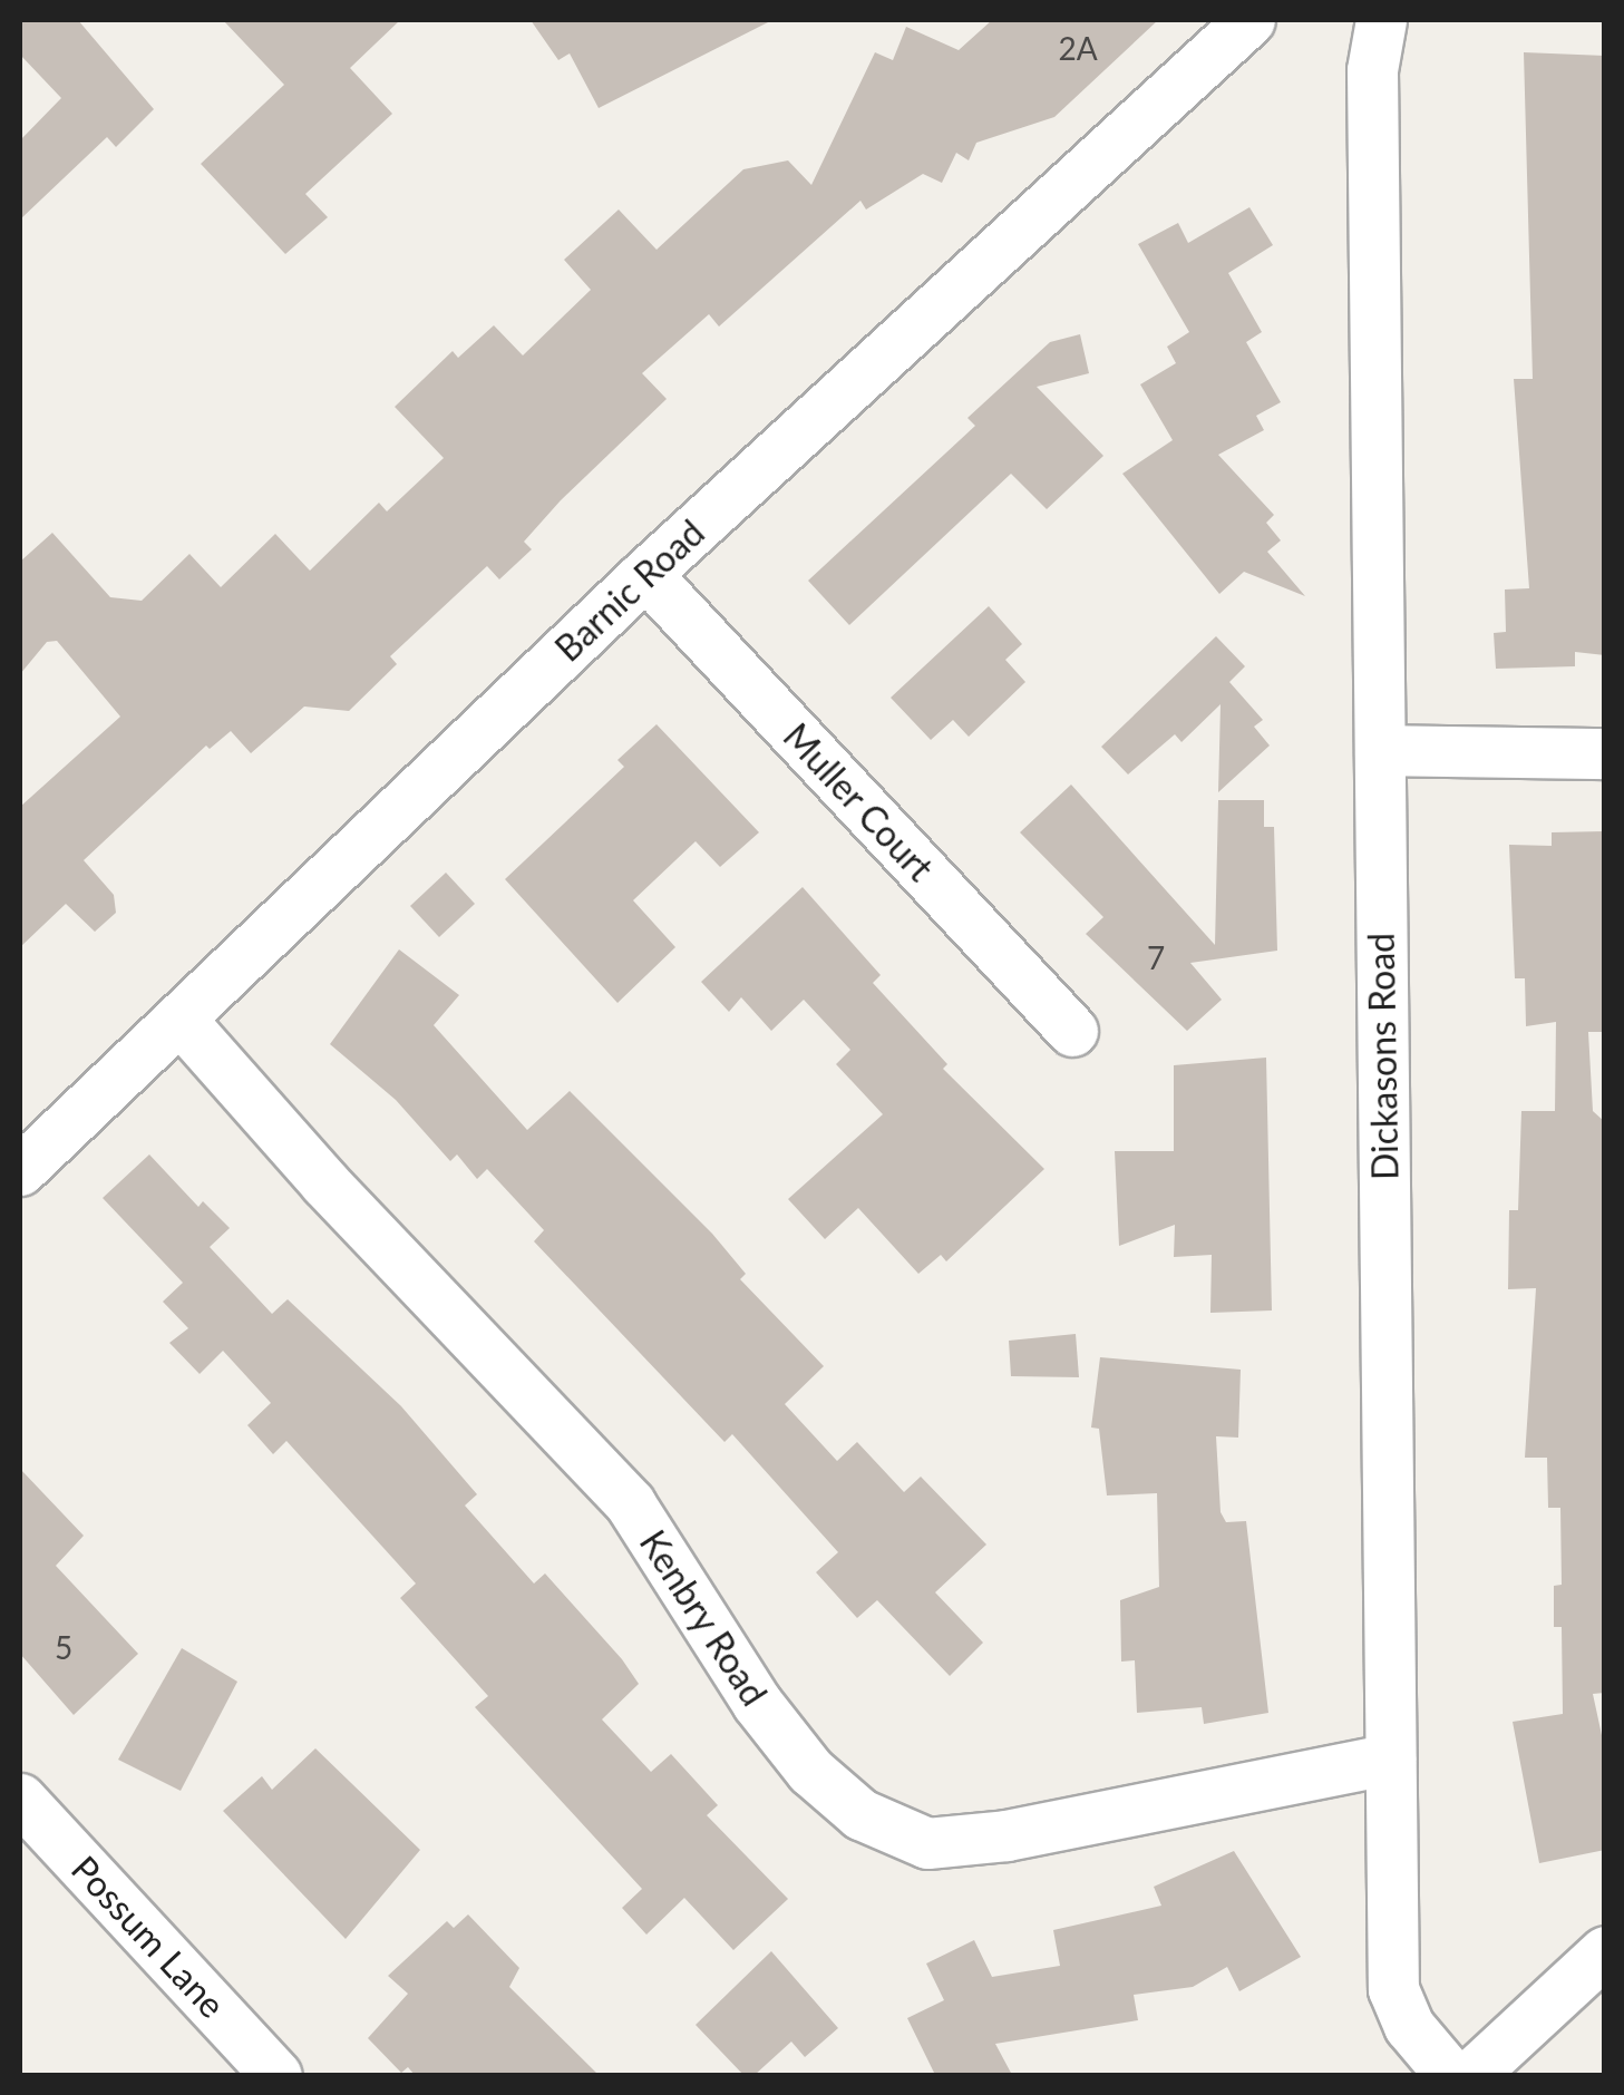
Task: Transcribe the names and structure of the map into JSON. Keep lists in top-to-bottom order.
{
  "streets": {
    "street": [
      "Barnic Road",
      "Muller Court",
      "Dickasons Road",
      "Kenbry Road",
      "Possum Lane"
    ]
  },
  "crossings": [
    ["Barnic Road", "Muller Court"],
    ["Barnic Road", "Kenbry Road"],
    ["Dickasons Road", "Kenbry Road"]
  ],
  "house_numbers": ["2A", "7", "5"]
}
